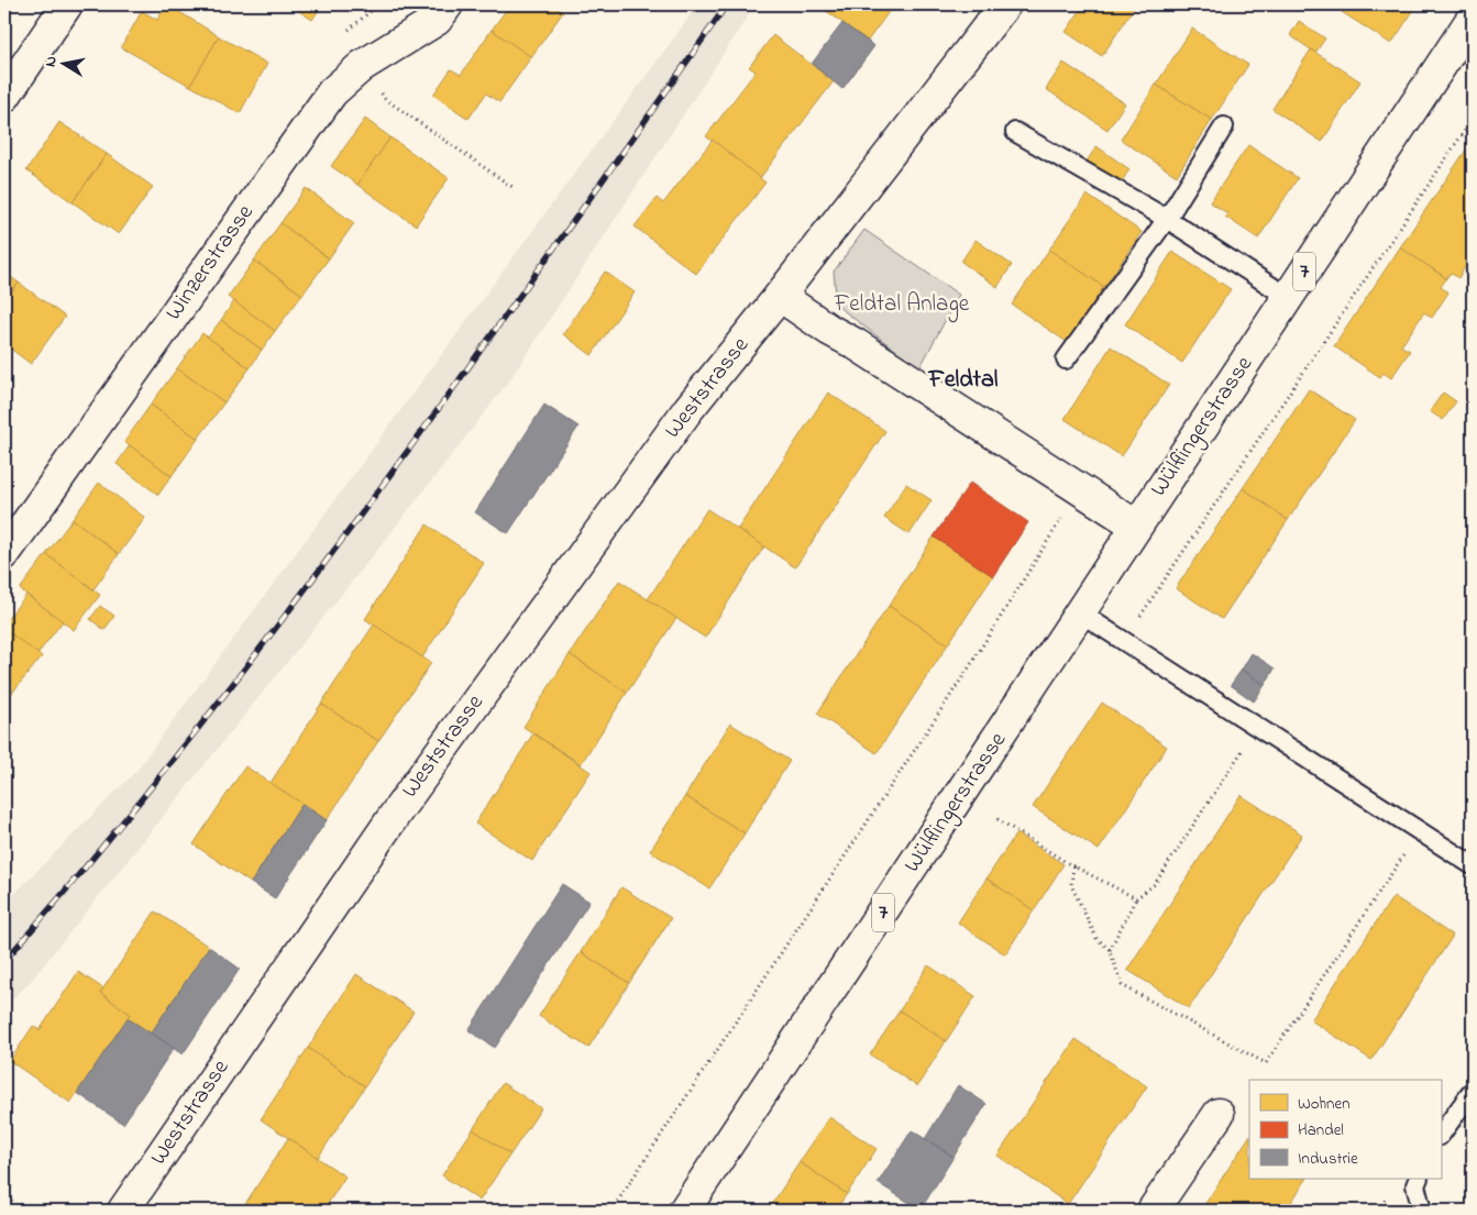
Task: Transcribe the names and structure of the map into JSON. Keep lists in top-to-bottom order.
{
  "streets": {
    "street": [
      "Winzerstrasse",
      "7",
      "Weststrasse",
      "Wülflingerstrasse"
    ]
  },
  "districts": ["Feldtal"],
  "parks": ["Feldtal Anlage"],
  "legend": ["Wohnen", "Handel", "Industrie"],
  "north": "left"
}
